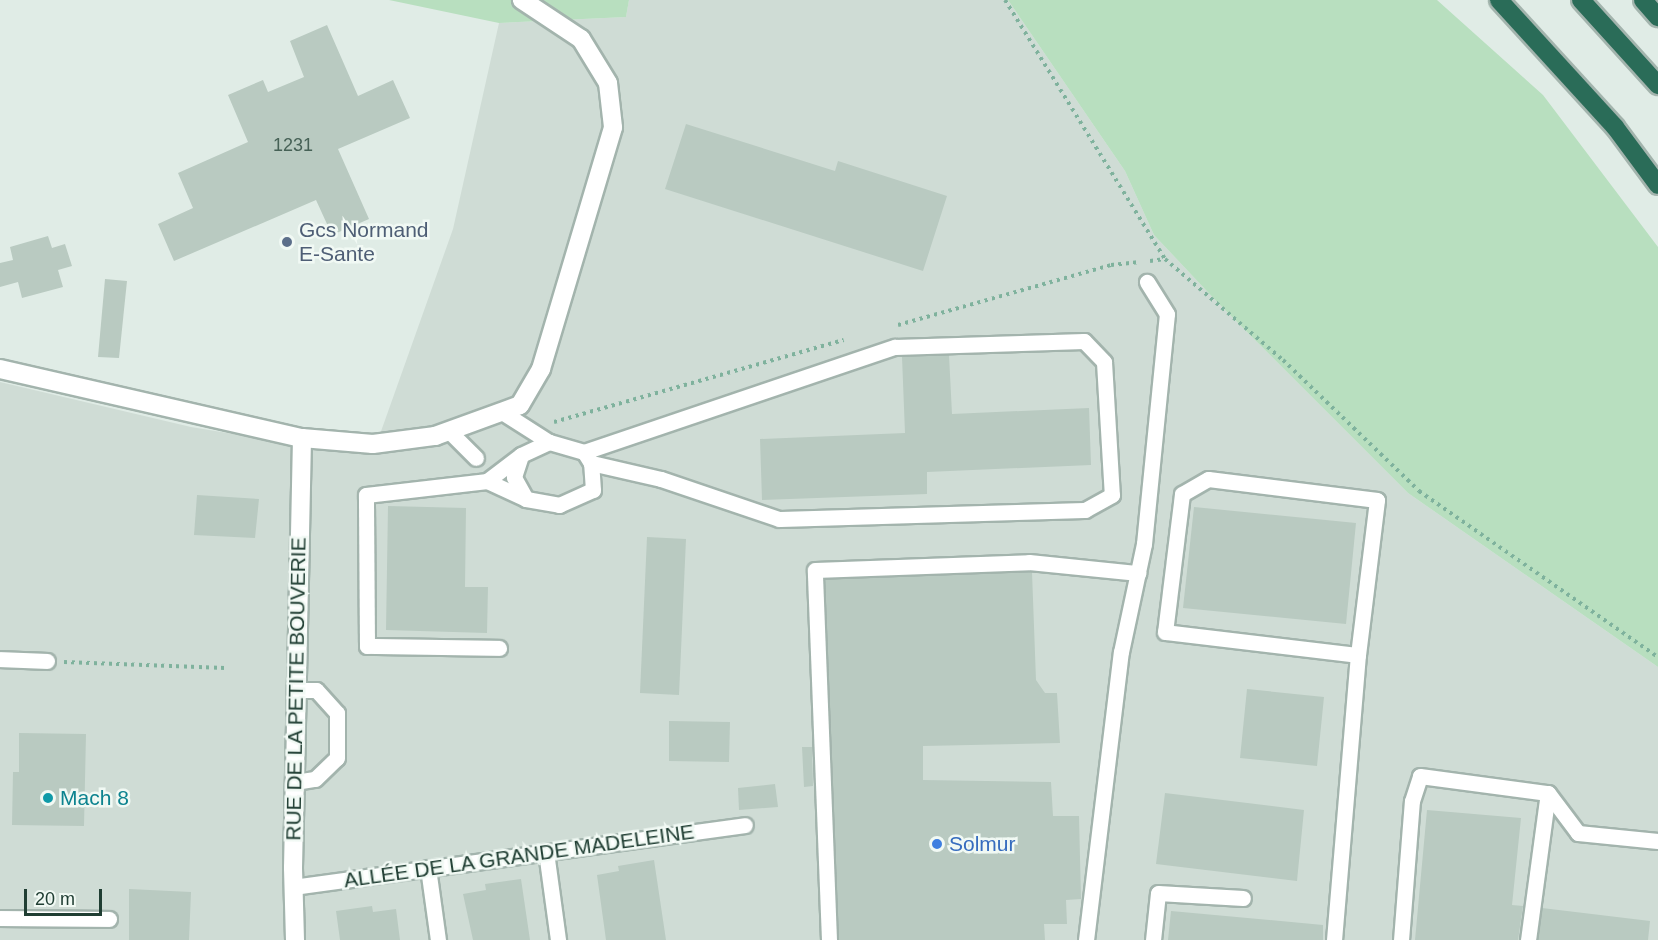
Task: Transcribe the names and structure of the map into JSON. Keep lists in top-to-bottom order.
{
  "streets": {
    "street": ["RUE DE LA PETITE BOUVERIE"],
    "lane": ["ALLÉE DE LA GRANDE MADELEINE"]
  },
  "crossings": [
    ["RUE DE LA PETITE BOUVERIE", "ALLÉE DE LA GRANDE MADELEINE"]
  ],
  "places": ["Gcs Normand E-Sante", "Mach 8", "Solmur"],
  "house_numbers": ["1231"],
  "scale_bar": "20 m"
}
